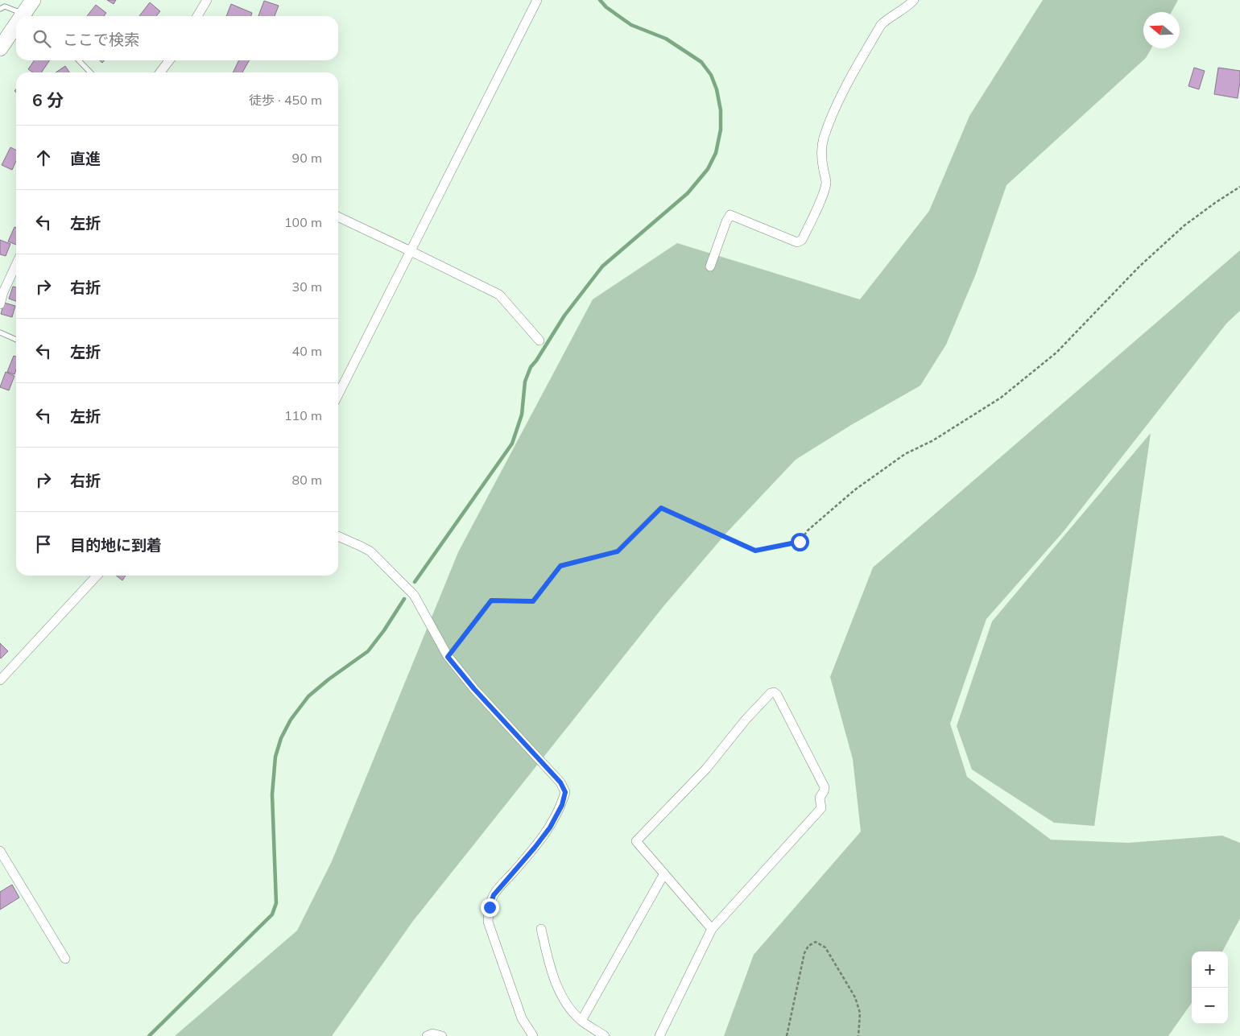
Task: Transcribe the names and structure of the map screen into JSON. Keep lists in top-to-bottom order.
{
  "north": "left",
  "page": {
    "search": "ここで検索",
    "heading": ["6 分", "徒歩 · 450 m"],
    "list": [
      ["直進", "90 m"],
      ["左折", "100 m"],
      ["右折", "30 m"],
      ["左折", "40 m"],
      ["左折", "110 m"],
      ["右折", "80 m"],
      "目的地に到着"
    ],
    "map_buttons": ["+", "−"]
  }
}
